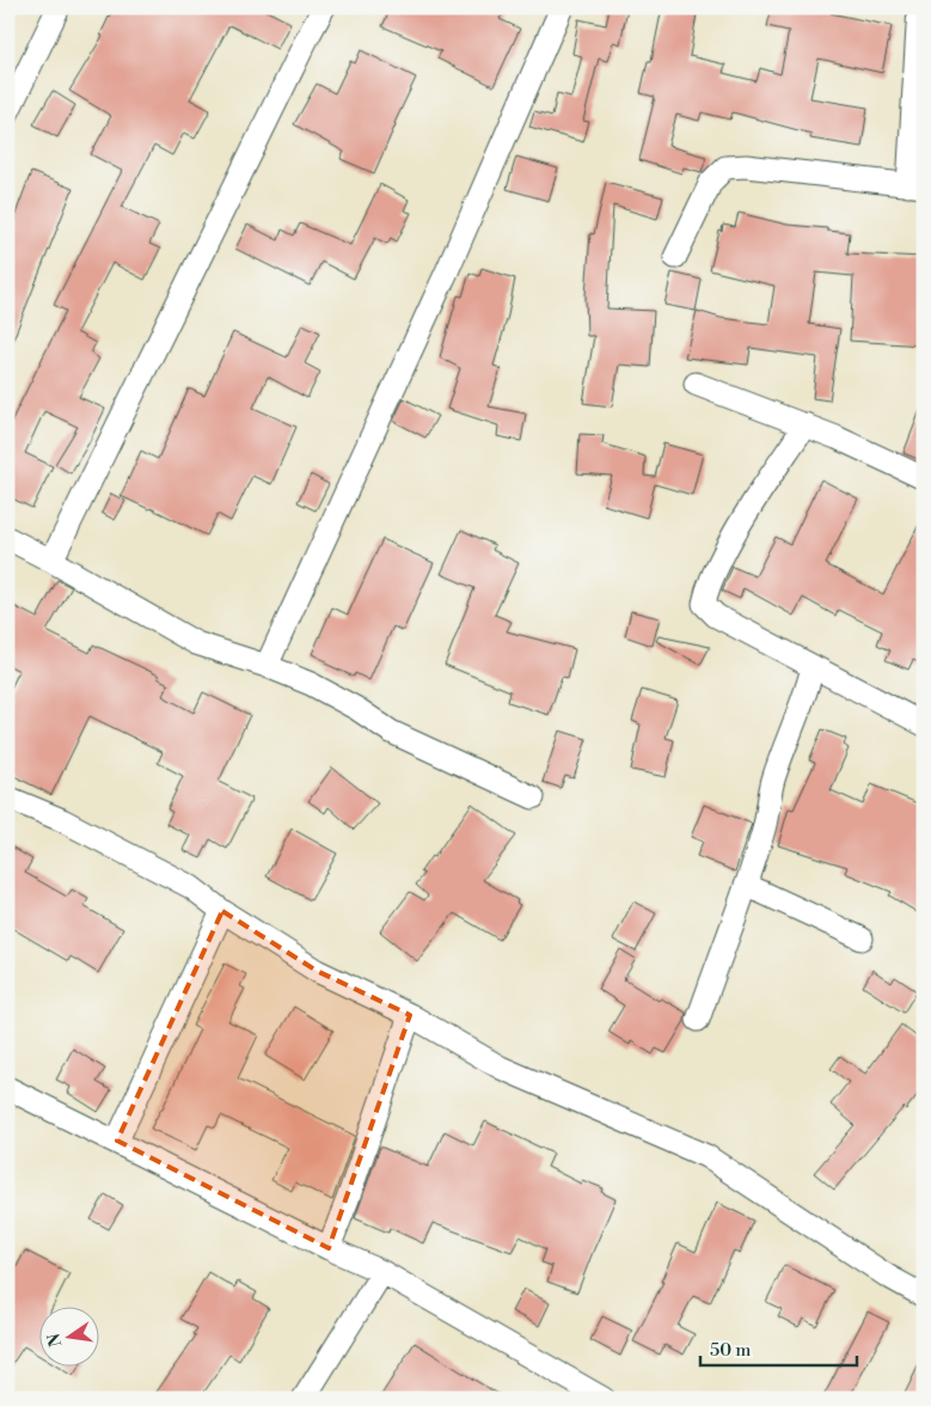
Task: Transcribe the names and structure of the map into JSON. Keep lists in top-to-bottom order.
{
  "scale_bar": "50 m",
  "north": "left"
}
